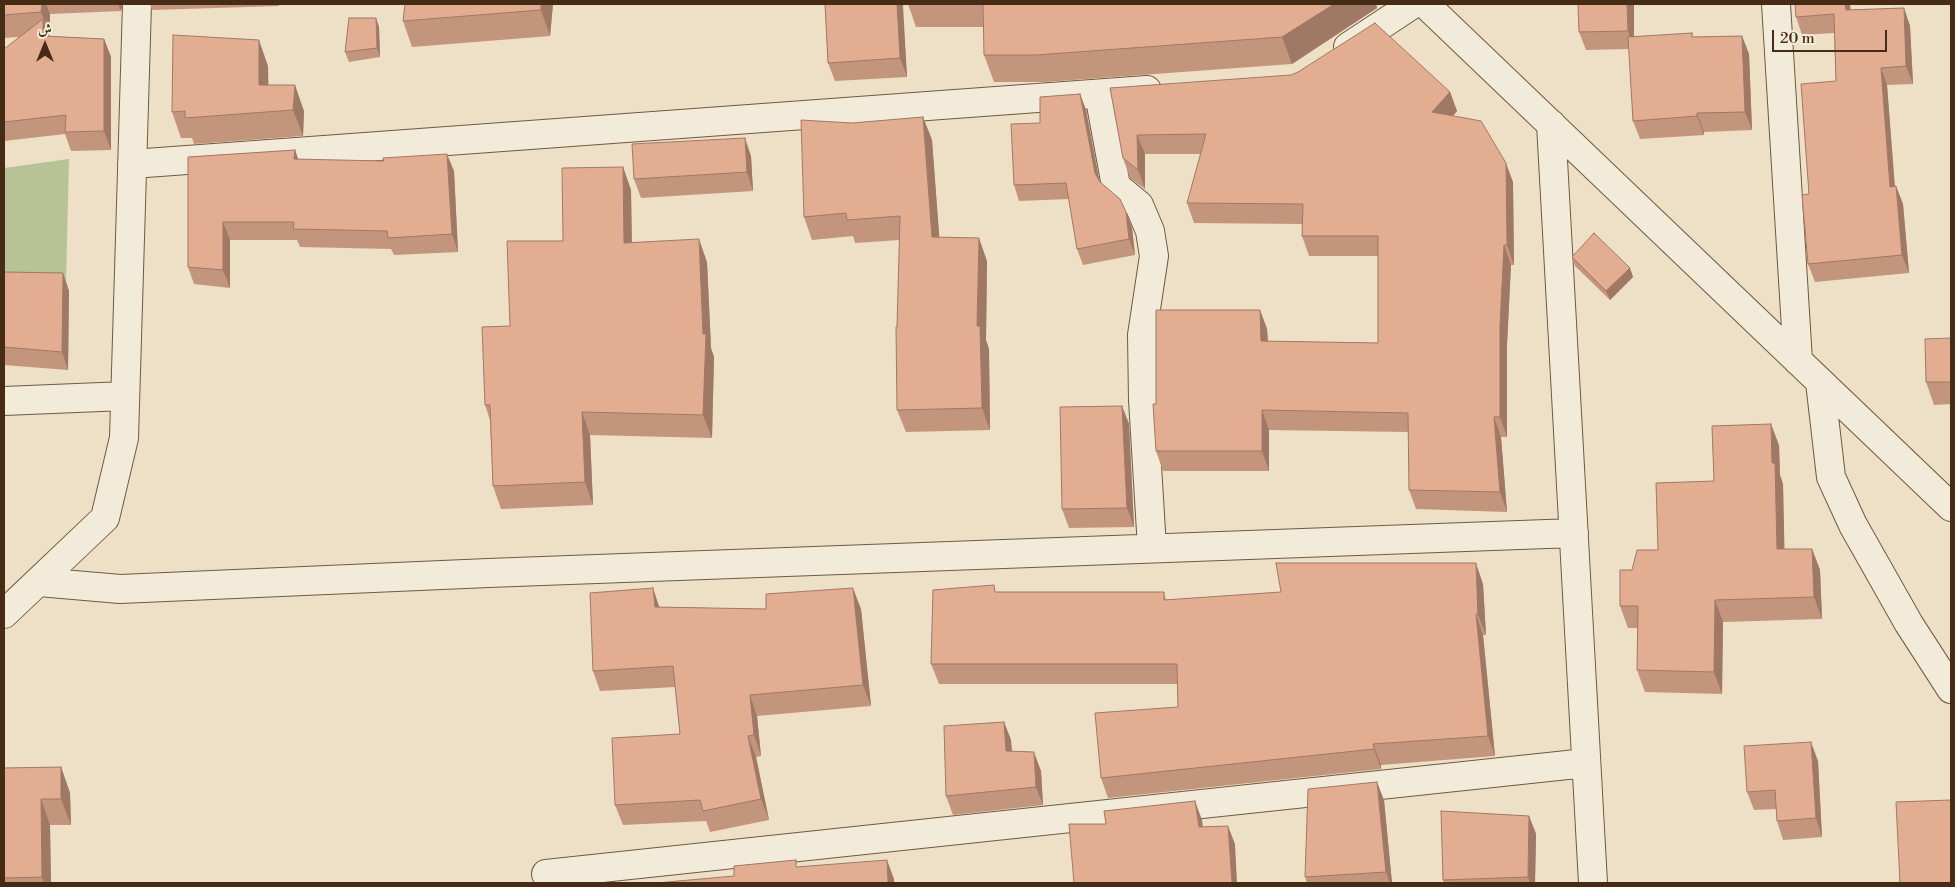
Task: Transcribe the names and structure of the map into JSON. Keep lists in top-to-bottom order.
{
  "scale_bar": "20 m",
  "north": "top"
}
